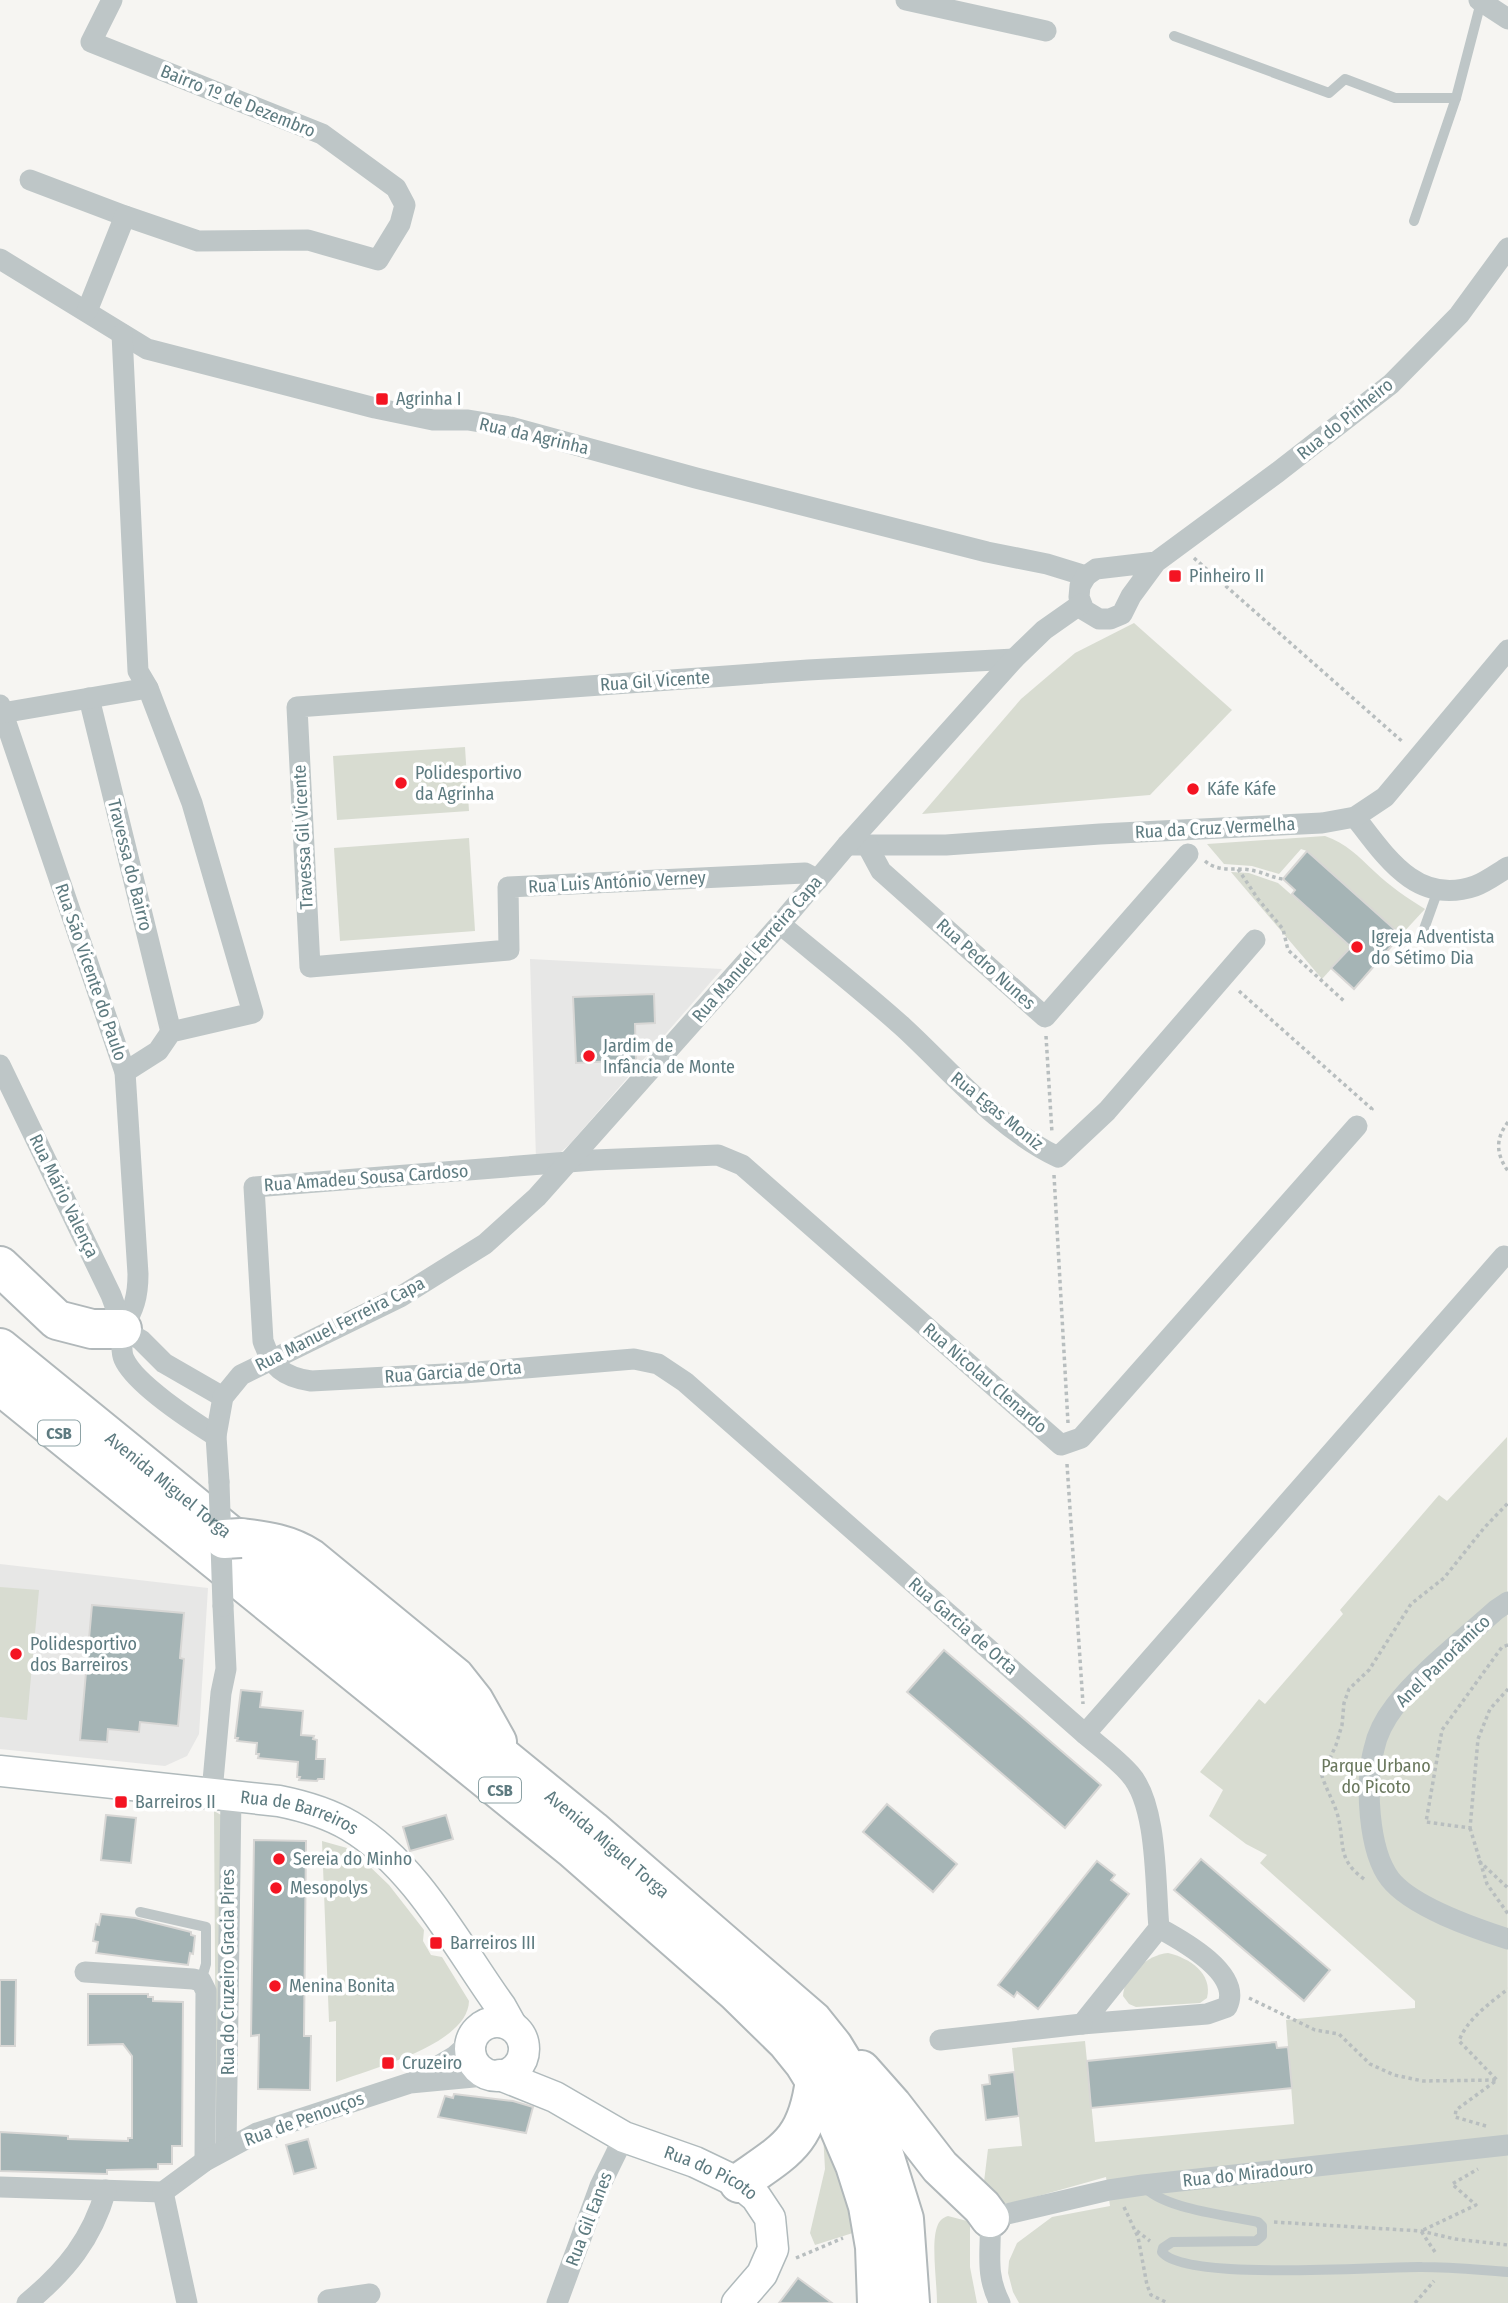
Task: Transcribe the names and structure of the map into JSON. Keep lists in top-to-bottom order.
{
  "streets": {
    "highway": ["CSB", "Avenida Miguel Torga"],
    "street": [
      "Bairro 1º de Dezembro",
      "Rua do Pinheiro",
      "Rua da Agrinha",
      "Rua Gil Vicente",
      "Rua da Cruz Vermelha",
      "Travessa Gil Vicente",
      "Travessa do Bairro",
      "Rua Luis António Verney",
      "Rua Manuel Ferreira Capa",
      "Rua Pedro Nunes",
      "Rua São Vicente do Paulo",
      "Rua Egas Moniz",
      "Rua Amadeu Sousa Cardoso",
      "Rua Mário Valença",
      "Rua Garcia de Orta",
      "Rua Nicolau Clenardo",
      "Anel Panorâmico",
      "Rua de Barreiros",
      "Rua do Cruzeiro Gracia Pires",
      "Rua de Penouços",
      "Rua do Miradouro",
      "Rua do Picoto",
      "Rua Gil Eanes"
    ]
  },
  "crossings": [
    ["Rua do Pinheiro", "Rua da Agrinha"],
    ["Rua do Pinheiro", "Rua Manuel Ferreira Capa"],
    ["Rua da Agrinha", "Rua Manuel Ferreira Capa"],
    ["Rua Gil Vicente", "Travessa Gil Vicente"],
    ["Rua Gil Vicente", "Rua Manuel Ferreira Capa"],
    ["Rua da Cruz Vermelha", "Rua Manuel Ferreira Capa"],
    ["Rua da Cruz Vermelha", "Rua Pedro Nunes"],
    ["Travessa Gil Vicente", "Rua Luis António Verney"],
    ["Rua Luis António Verney", "Rua Manuel Ferreira Capa"],
    ["Rua Manuel Ferreira Capa", "Rua Pedro Nunes"],
    ["Rua Manuel Ferreira Capa", "Rua Egas Moniz"],
    ["Rua Manuel Ferreira Capa", "Rua Amadeu Sousa Cardoso"],
    ["Rua Manuel Ferreira Capa", "Rua Garcia de Orta"],
    ["Rua Manuel Ferreira Capa", "Rua Nicolau Clenardo"],
    ["Rua São Vicente do Paulo", "Rua Mário Valença"],
    ["Rua Amadeu Sousa Cardoso", "Rua Garcia de Orta"],
    ["Rua Amadeu Sousa Cardoso", "Rua Nicolau Clenardo"],
    ["Rua de Barreiros", "Rua do Cruzeiro Gracia Pires"],
    ["Rua de Barreiros", "Rua de Penouços"],
    ["Rua de Barreiros", "Rua do Picoto"],
    ["Rua do Cruzeiro Gracia Pires", "Rua de Penouços"],
    ["Rua de Penouços", "Rua do Picoto"],
    ["Rua do Picoto", "Rua Gil Eanes"]
  ],
  "parks": ["Parque Urbano do Picoto"],
  "places": {
    "transit": [
      "Agrinha I",
      "Pinheiro II",
      "Barreiros II",
      "Barreiros III",
      "Cruzeiro"
    ],
    "other": [
      "Polidesportivo da Agrinha",
      "Káfe Káfe",
      "Igreja Adventista do Sétimo Dia",
      "Jardim de Infância de Monte",
      "Polidesportivo dos Barreiros",
      "Sereia do Minho",
      "Mesopolys",
      "Menina Bonita"
    ]
  }
}
